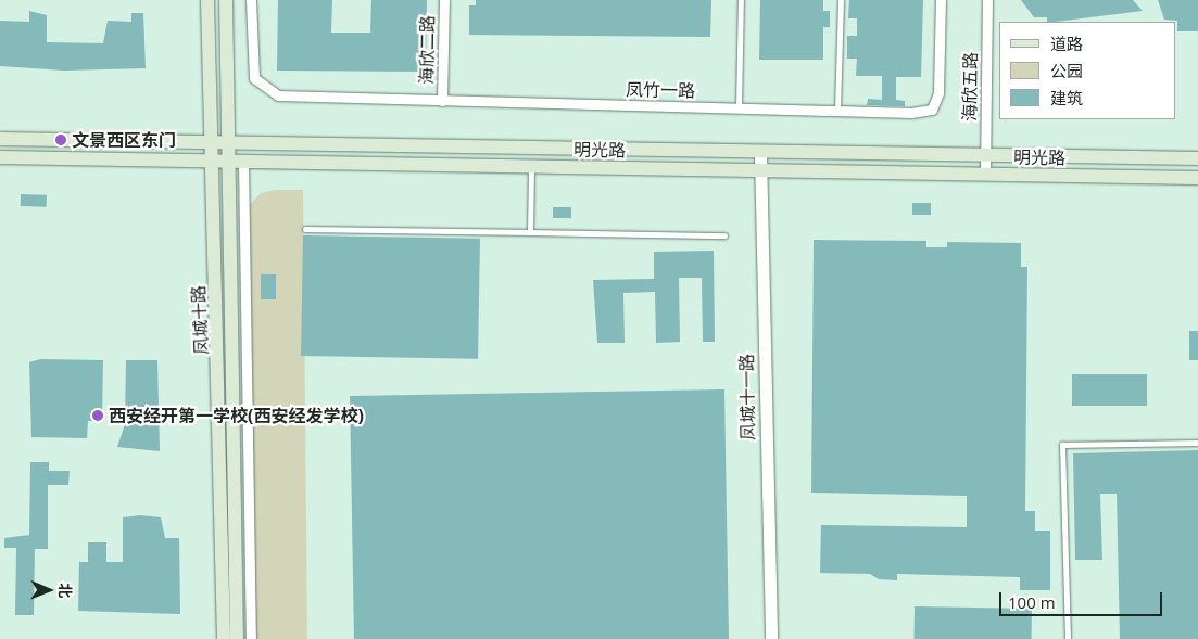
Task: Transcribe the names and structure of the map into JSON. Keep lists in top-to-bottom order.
{
  "streets": {
    "main road": ["明光路", "凤城十路"],
    "street": [
      "海欣二路",
      "海欣五路",
      "凤竹一路",
      "凤城十一路"
    ]
  },
  "crossings": [
    ["海欣二路", "凤竹一路"],
    ["海欣五路", "明光路"],
    ["明光路", "凤城十路"],
    ["明光路", "凤城十一路"]
  ],
  "places": ["文景西区东门", "西安经开第一学校(西安经发学校)"],
  "legend": ["道路", "公园", "建筑"],
  "scale_bar": "100 m",
  "north": "right"
}
